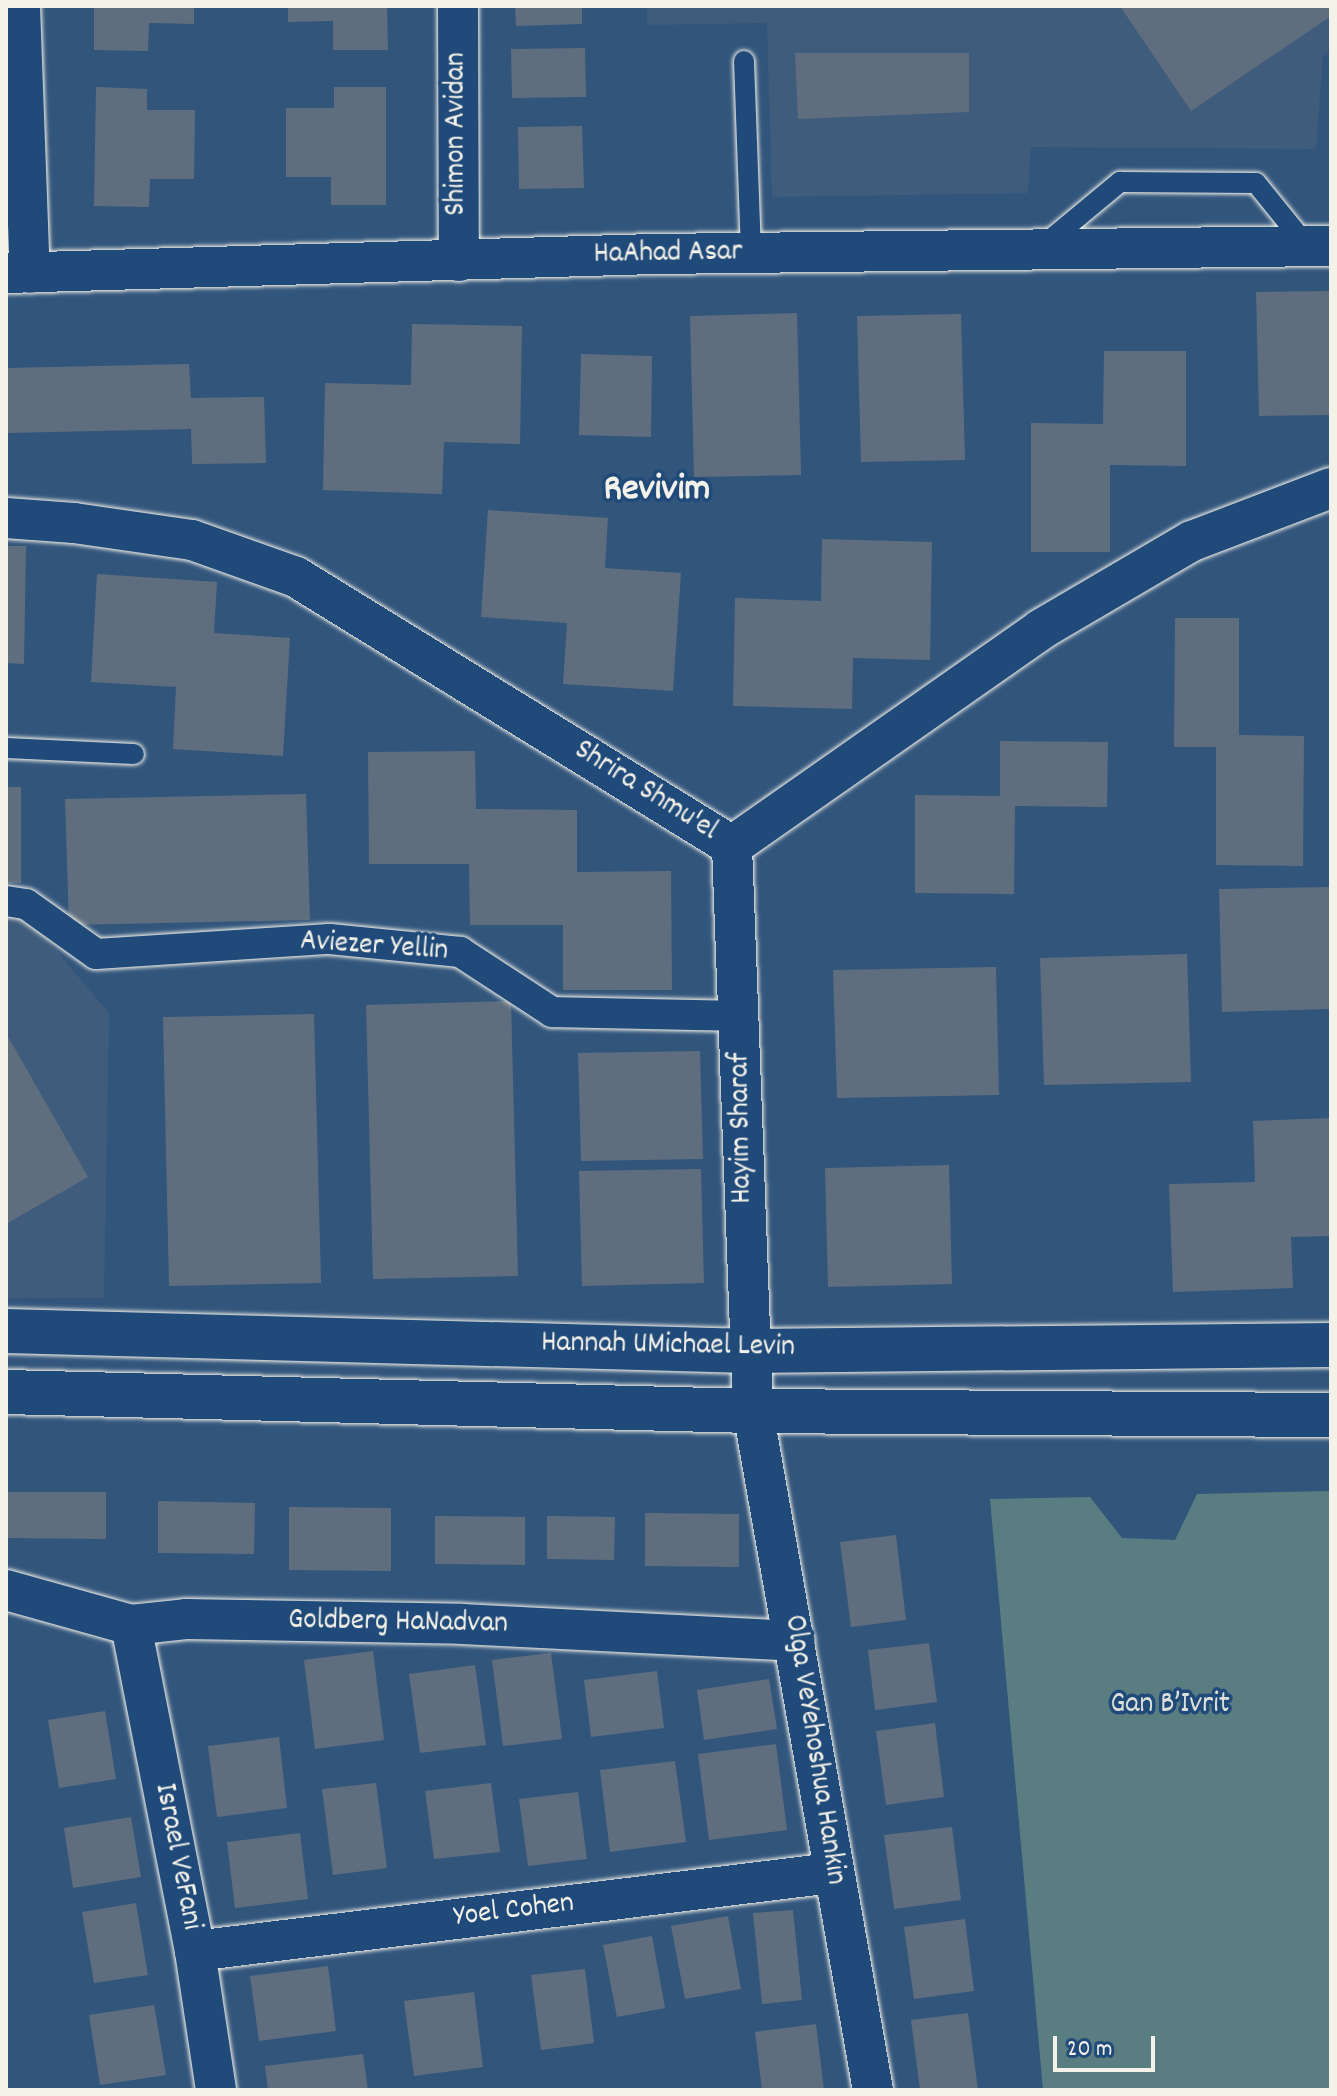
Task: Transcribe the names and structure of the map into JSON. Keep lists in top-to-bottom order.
{
  "streets": {
    "main road": ["Hannah UMichael Levin"],
    "street": [
      "Shimon Avidan",
      "HaAhad Asar",
      "Shrira Shmu'el",
      "Aviezer Yellin",
      "Hayim Sharaf",
      "Goldberg HaNadvan",
      "Olga VeYehoshua Hankin",
      "Israel VeFani",
      "Yoel Cohen"
    ]
  },
  "crossings": [
    ["Shimon Avidan", "HaAhad Asar"],
    ["Shrira Shmu'el", "Hayim Sharaf"],
    ["Aviezer Yellin", "Hayim Sharaf"],
    ["Hayim Sharaf", "Hannah UMichael Levin"],
    ["Hayim Sharaf", "Olga VeYehoshua Hankin"],
    ["Hannah UMichael Levin", "Olga VeYehoshua Hankin"],
    ["Goldberg HaNadvan", "Olga VeYehoshua Hankin"],
    ["Goldberg HaNadvan", "Israel VeFani"],
    ["Olga VeYehoshua Hankin", "Yoel Cohen"],
    ["Israel VeFani", "Yoel Cohen"]
  ],
  "districts": ["Revivim"],
  "parks": ["Gan B’Ivrit"],
  "scale_bar": "20 m"
}
